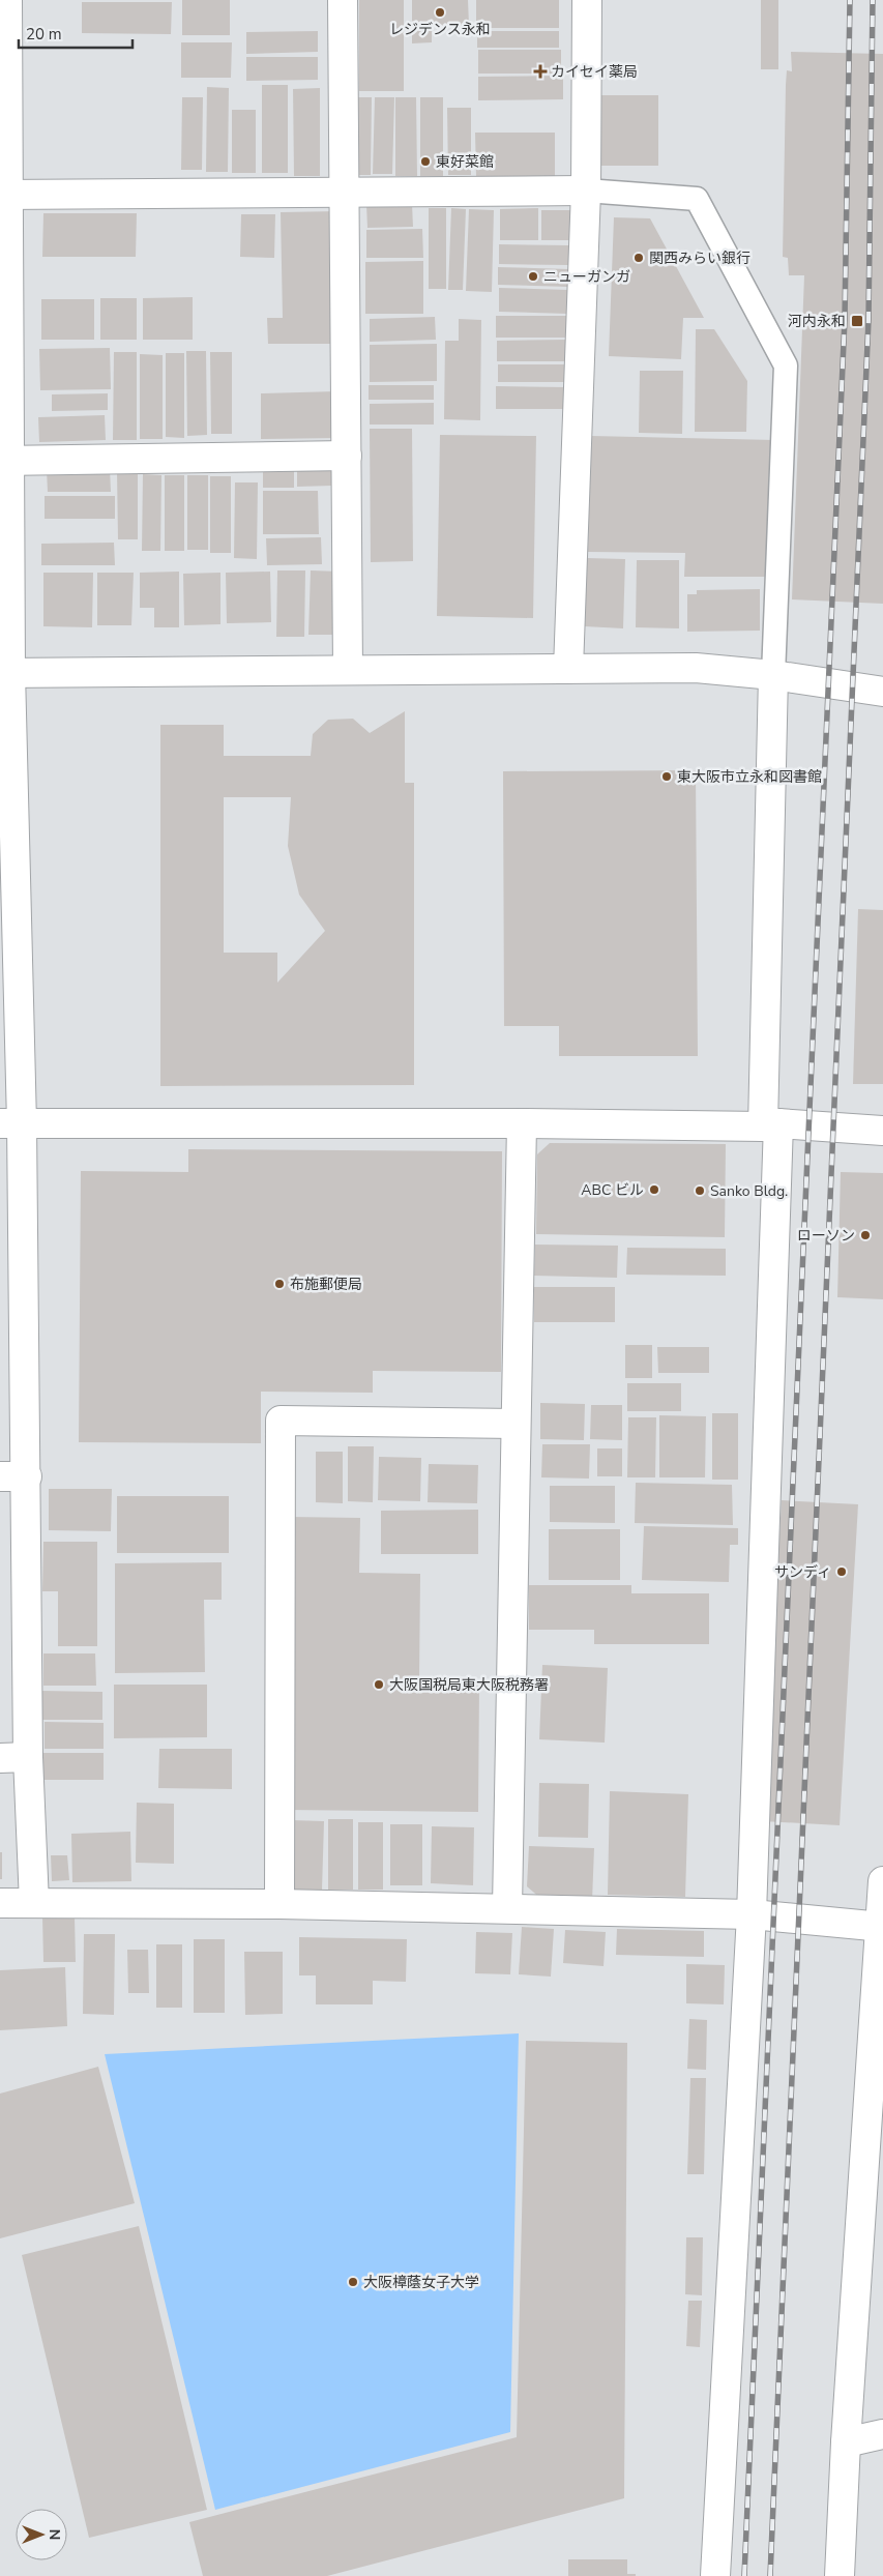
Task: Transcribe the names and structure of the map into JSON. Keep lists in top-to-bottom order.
{
  "places": {
    "other": [
      "レジデンス永和",
      "東好菜館",
      "関西みらい銀行",
      "ニューガンガ",
      "東大阪市立永和図書館",
      "ABC ビル",
      "Sanko Bldg.",
      "ローソン",
      "布施郵便局",
      "サンディ",
      "大阪国税局東大阪税務署",
      "大阪樟蔭女子大学"
    ],
    "health": ["カイセイ薬局"],
    "transit": ["河内永和"]
  },
  "scale_bar": "20 m",
  "north": "right"
}
